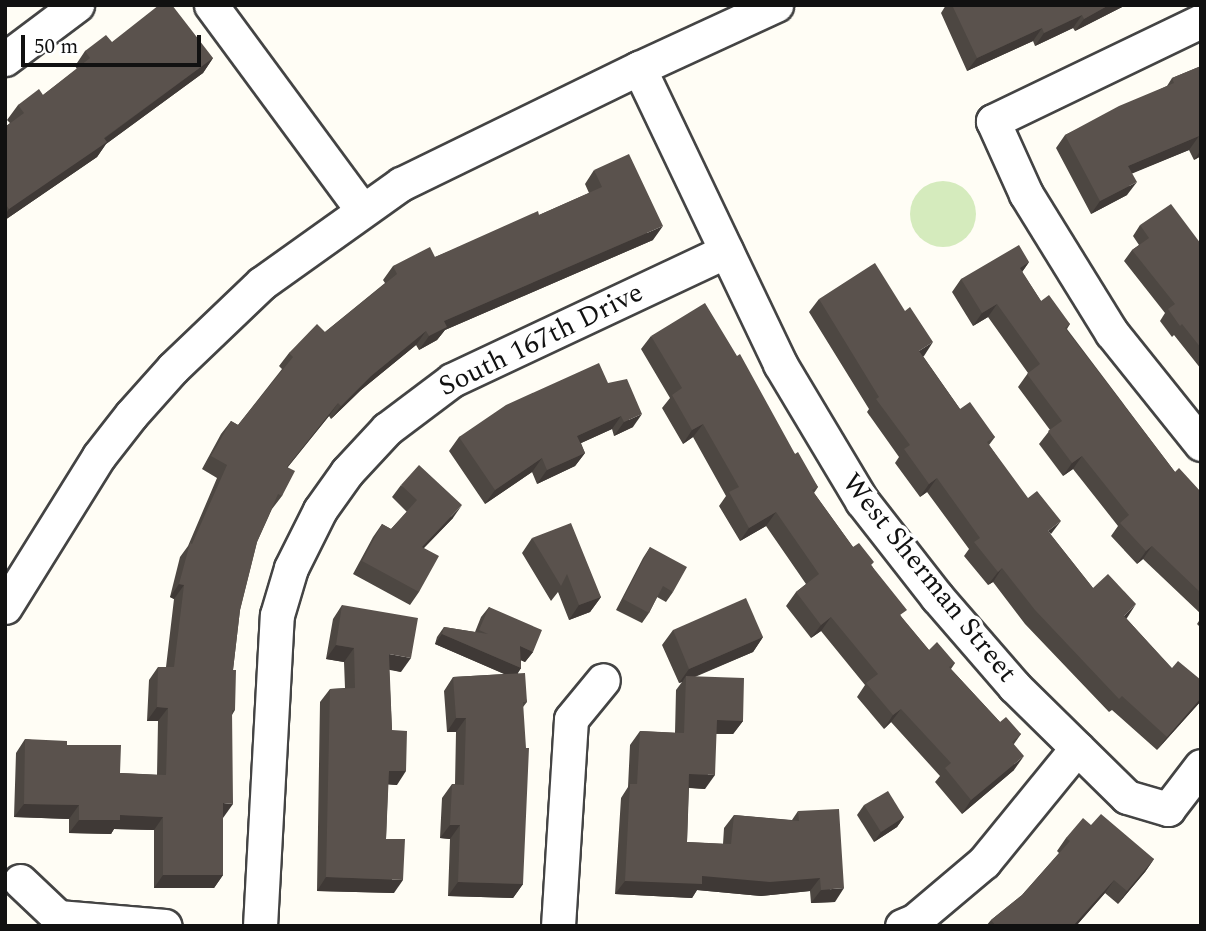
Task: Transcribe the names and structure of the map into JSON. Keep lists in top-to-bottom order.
{
  "streets": {
    "street": ["South 167th Drive", "West Sherman Street"]
  },
  "crossings": [
    ["South 167th Drive", "West Sherman Street"]
  ],
  "scale_bar": "50 m"
}
